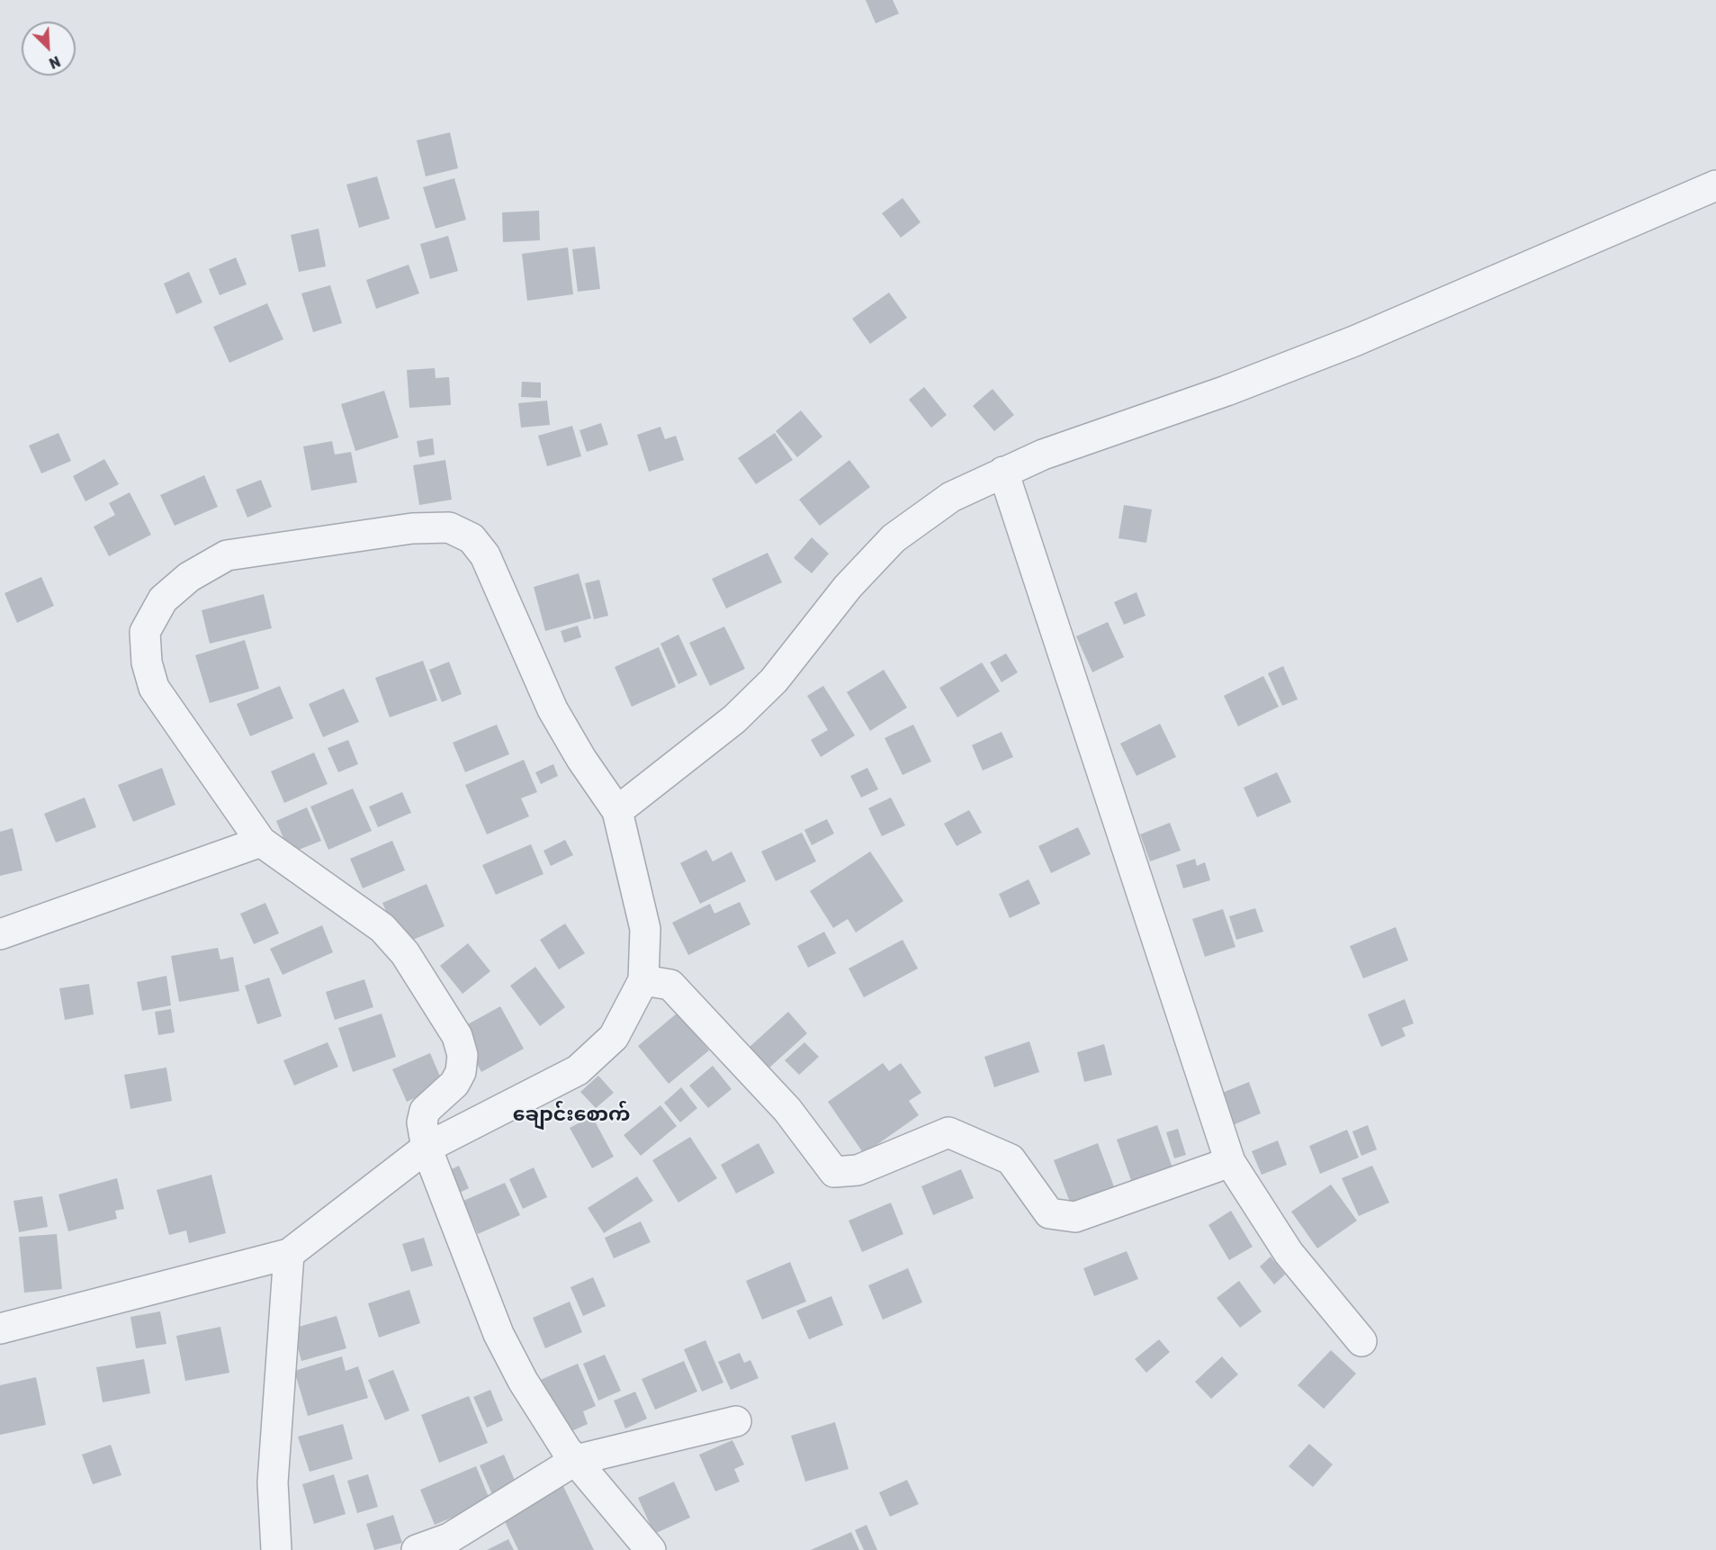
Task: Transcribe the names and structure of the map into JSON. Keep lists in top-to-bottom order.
{
  "districts": ["ချောင်းစောက်"],
  "north": "bottom right"
}
